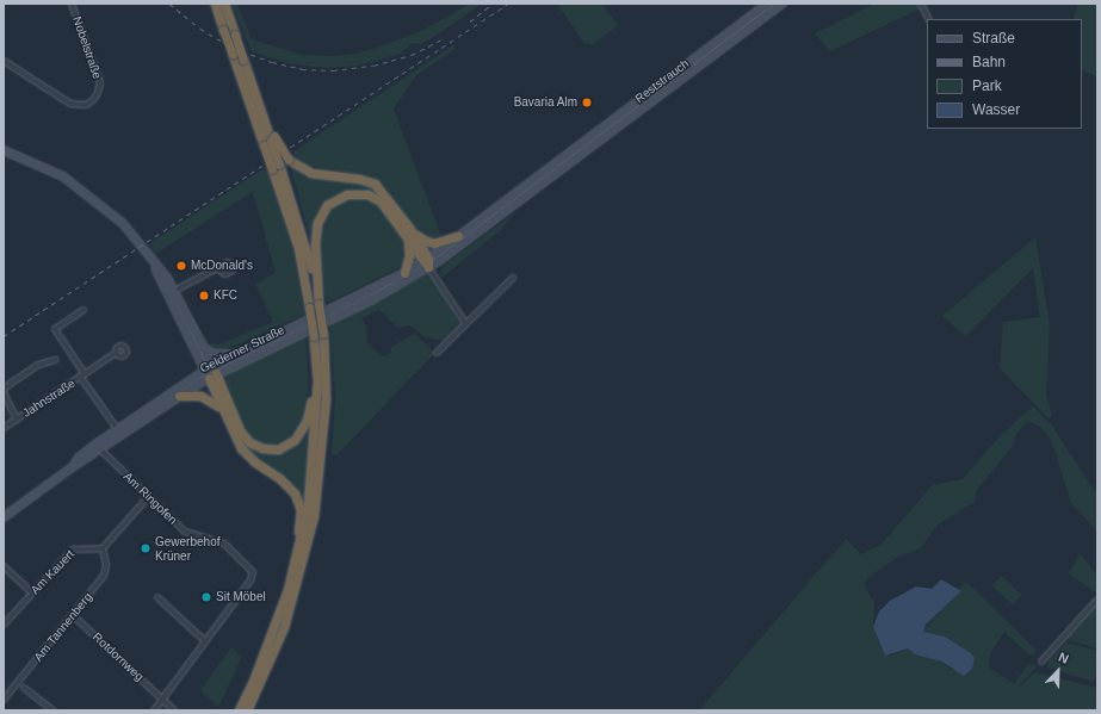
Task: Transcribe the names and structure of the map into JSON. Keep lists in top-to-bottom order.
{
  "streets": {
    "main road": ["Reststrauch", "Gelderner Straße"],
    "street": [
      "Nobelstraße",
      "Jahnstraße",
      "Am Ringofen",
      "Am Kauert",
      "Am Tannenberg",
      "Rotdornweg"
    ]
  },
  "crossings": [
    ["Reststrauch", "Gelderner Straße"],
    ["Gelderner Straße", "Jahnstraße"],
    ["Gelderner Straße", "Am Ringofen"],
    ["Am Kauert", "Am Tannenberg"],
    ["Am Tannenberg", "Rotdornweg"]
  ],
  "places": [
    "Bavaria Alm",
    "McDonald's",
    "KFC",
    "Gewerbehof Krüner",
    "Sit Möbel"
  ],
  "legend": [
    "Straße",
    "Bahn",
    "Park",
    "Wasser"
  ],
  "north": "top right"
}
